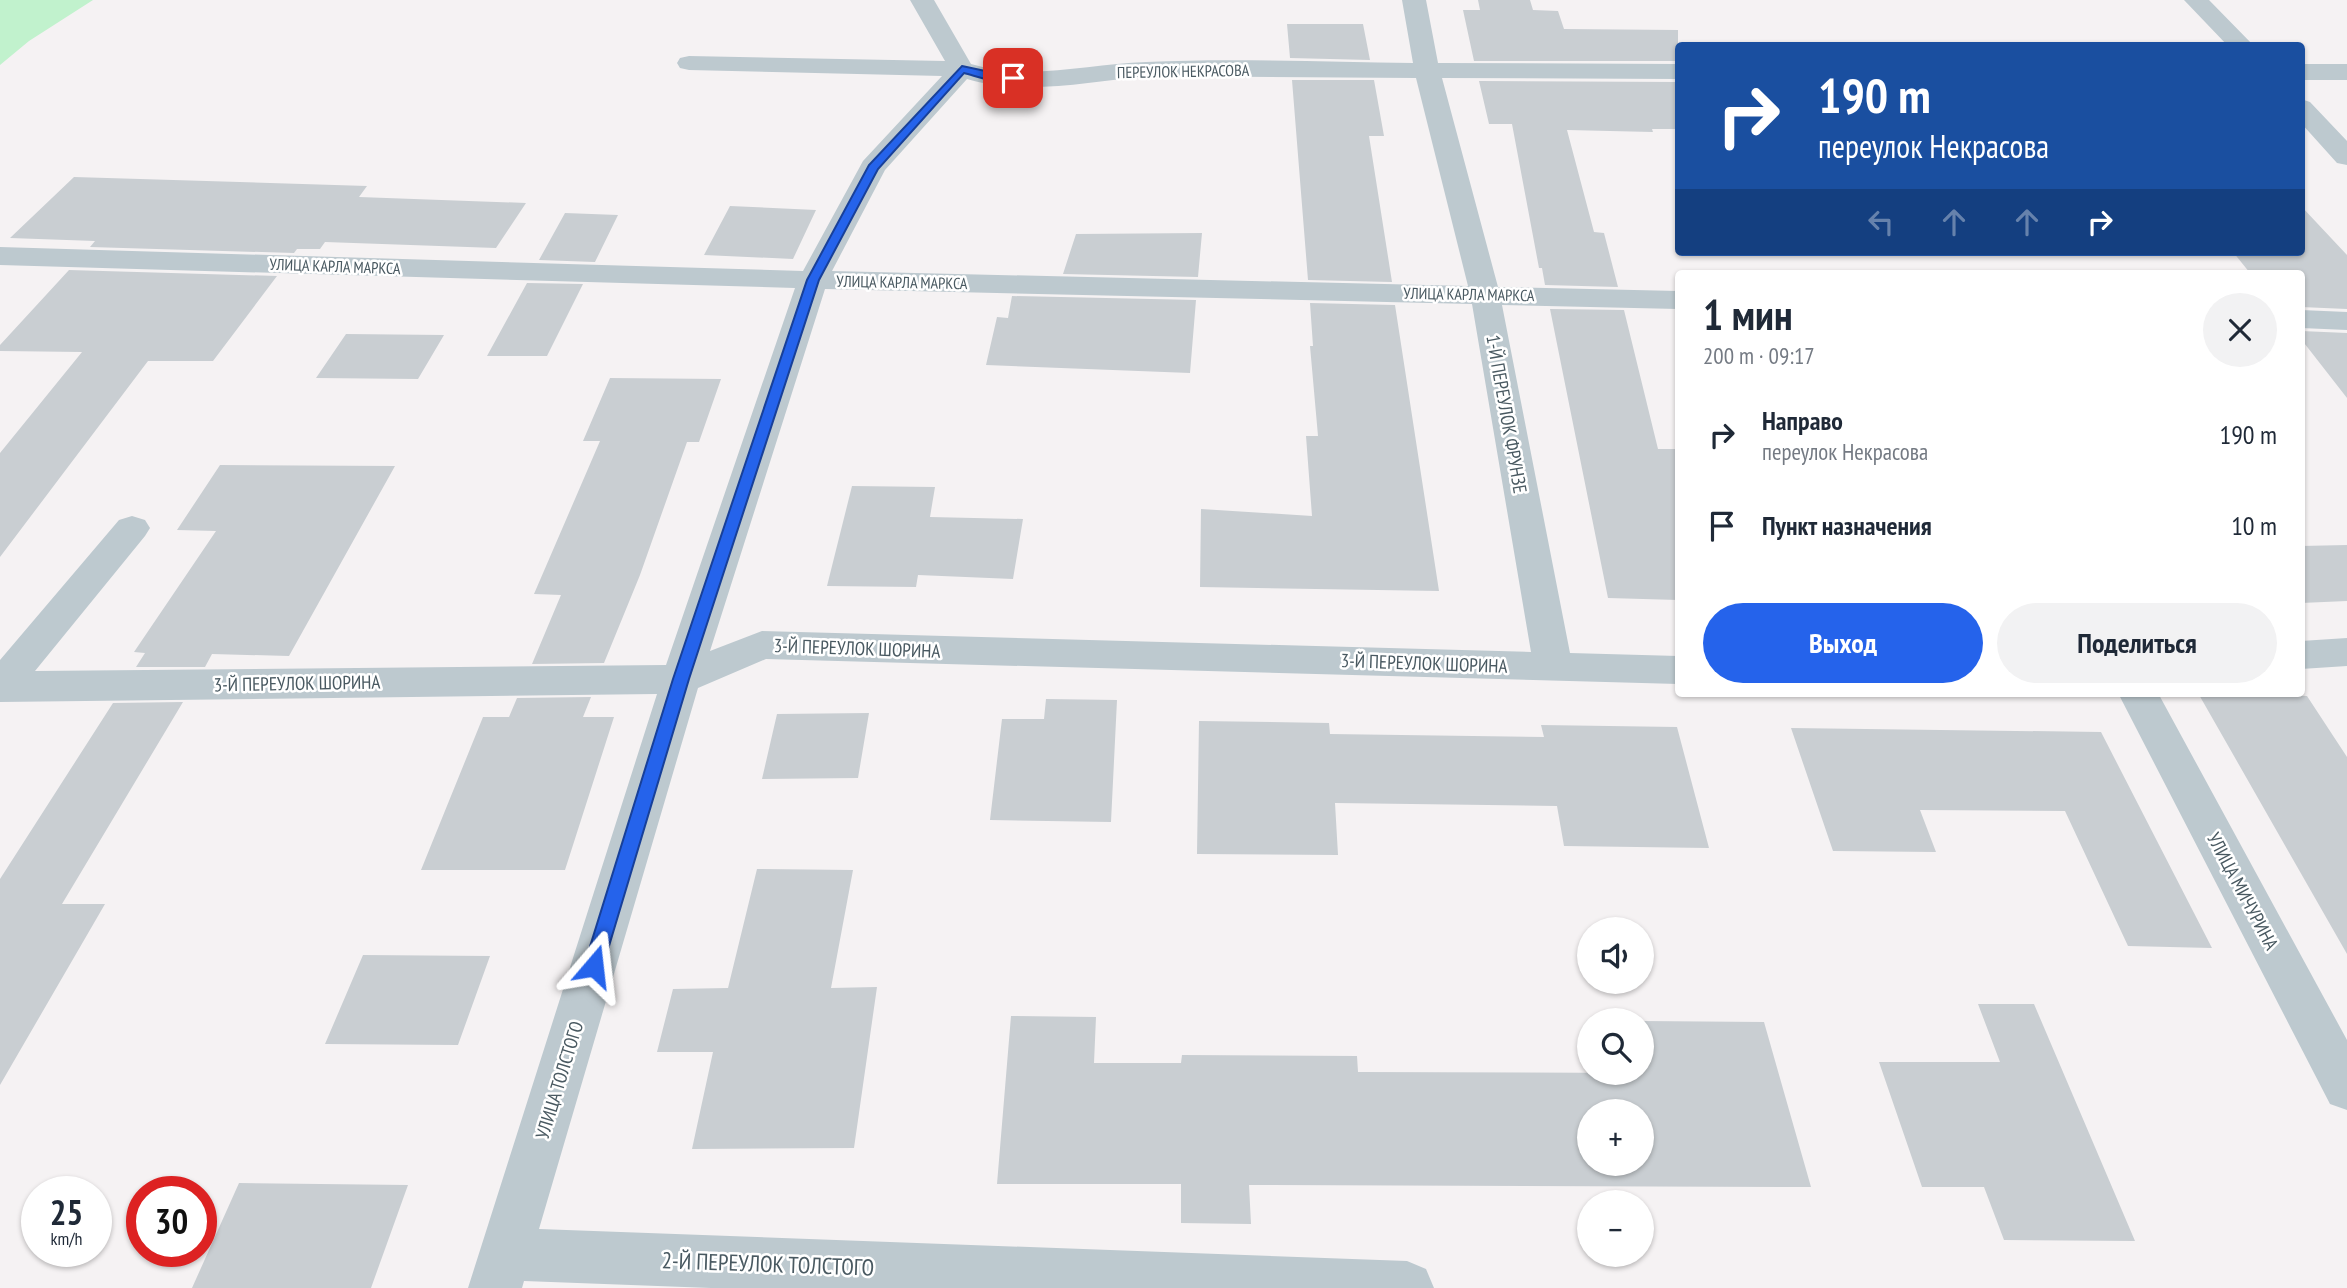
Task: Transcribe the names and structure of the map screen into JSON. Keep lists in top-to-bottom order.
{
  "streets": {
    "street": [
      "ПЕРЕУЛОК НЕКРАСОВА",
      "УЛИЦА КАРЛА МАРКСА",
      "1-Й ПЕРЕУЛОК ФРУНЗЕ",
      "3-Й ПЕРЕУЛОК ШОРИНА",
      "УЛИЦА МИЧУРИНА",
      "УЛИЦА ТОЛСТОГО",
      "2-Й ПЕРЕУЛОК ТОЛСТОГО"
    ]
  },
  "crossings": [
    ["ПЕРЕУЛОК НЕКРАСОВА", "1-Й ПЕРЕУЛОК ФРУНЗЕ"],
    ["ПЕРЕУЛОК НЕКРАСОВА", "УЛИЦА ТОЛСТОГО"],
    ["УЛИЦА КАРЛА МАРКСА", "1-Й ПЕРЕУЛОК ФРУНЗЕ"],
    ["УЛИЦА КАРЛА МАРКСА", "УЛИЦА ТОЛСТОГО"],
    ["1-Й ПЕРЕУЛОК ФРУНЗЕ", "3-Й ПЕРЕУЛОК ШОРИНА"],
    ["3-Й ПЕРЕУЛОК ШОРИНА", "УЛИЦА ТОЛСТОГО"],
    ["УЛИЦА ТОЛСТОГО", "2-Й ПЕРЕУЛОК ТОЛСТОГО"]
  ],
  "page": {
    "turn": ["190 m", "переулок Некрасова"],
    "heading": ["1 мин", "200 m · 09:17"],
    "list": [
      {
        "name": "Направо",
        "note": "переулок Некрасова",
        "value": "190 m"
      },
      {
        "name": "Пункт назначения",
        "value": "10 m"
      }
    ],
    "buttons": ["Выход", "Поделиться"],
    "map_buttons": ["+", "−"],
    "speed": "25 km/h",
    "limit": "30"
  }
}
